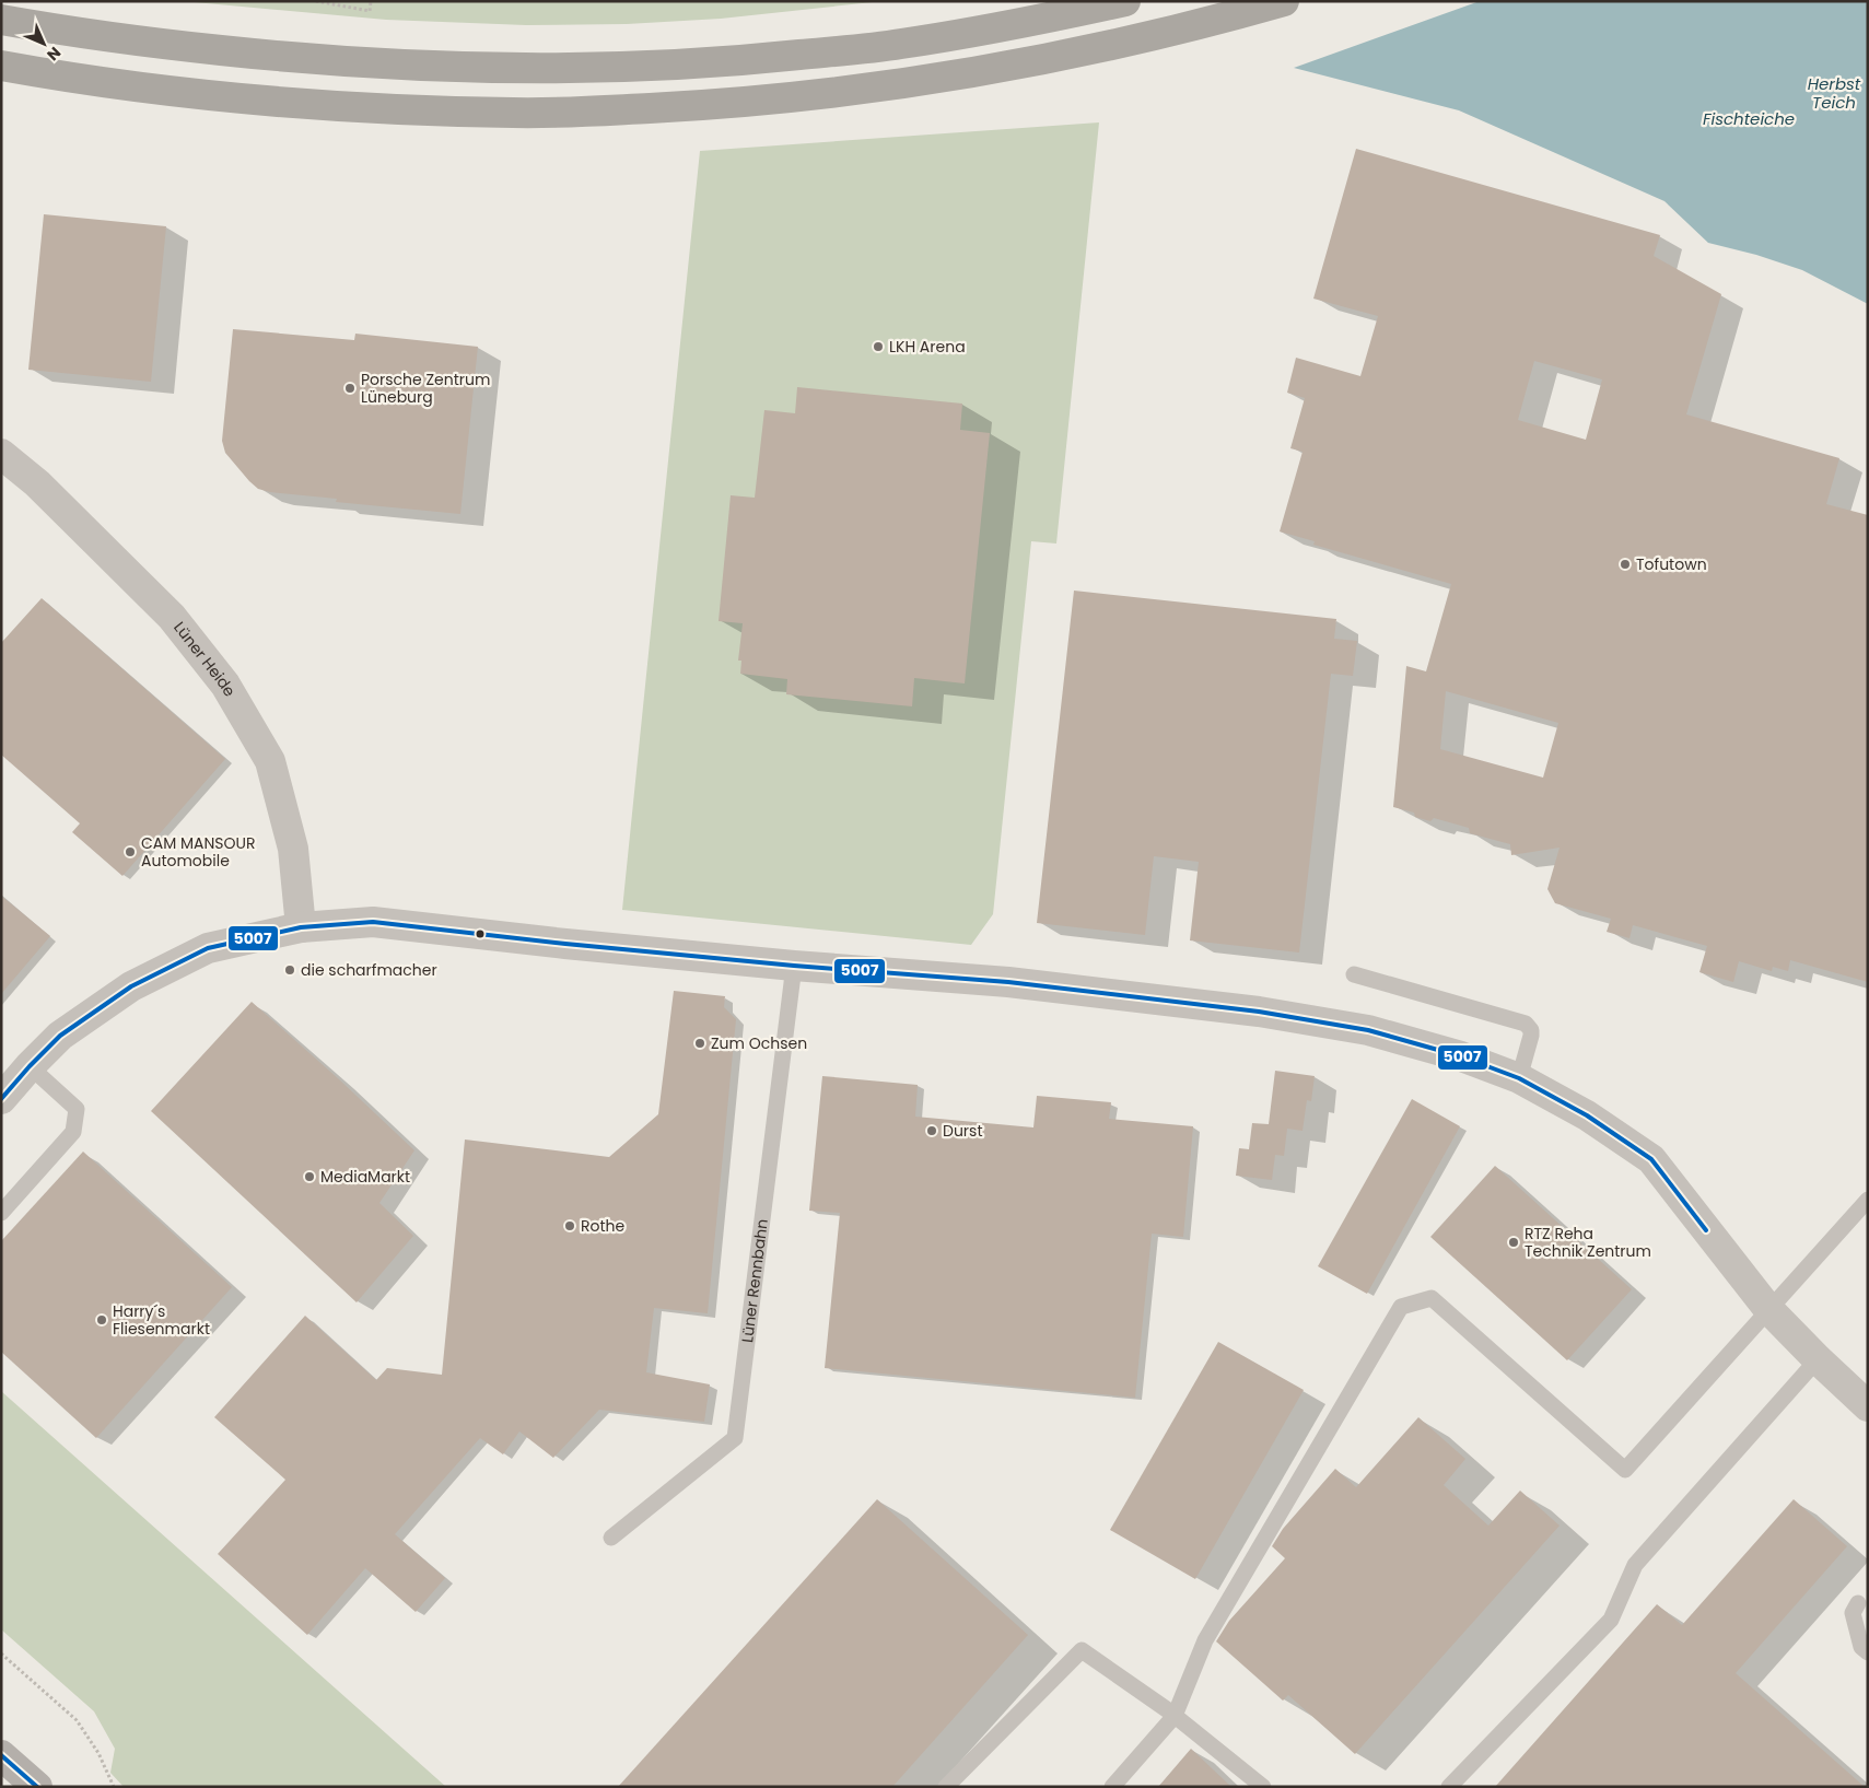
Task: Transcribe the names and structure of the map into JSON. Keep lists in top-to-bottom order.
{
  "streets": {
    "street": ["Lüner Heide"],
    "lane": ["Lüner Rennbahn"]
  },
  "water": ["Herbst Teich", "Fischteiche"],
  "places": [
    "LKH Arena",
    "Porsche Zentrum Lüneburg",
    "Tofutown",
    "CAM MANSOUR Automobile",
    "die scharfmacher",
    "Zum Ochsen",
    "Durst",
    "MediaMarkt",
    "Rothe",
    "RTZ Reha Technik Zentrum",
    "Harry´s Fliesenmarkt"
  ],
  "lines": ["transit line 5007"],
  "north": "bottom right"
}
